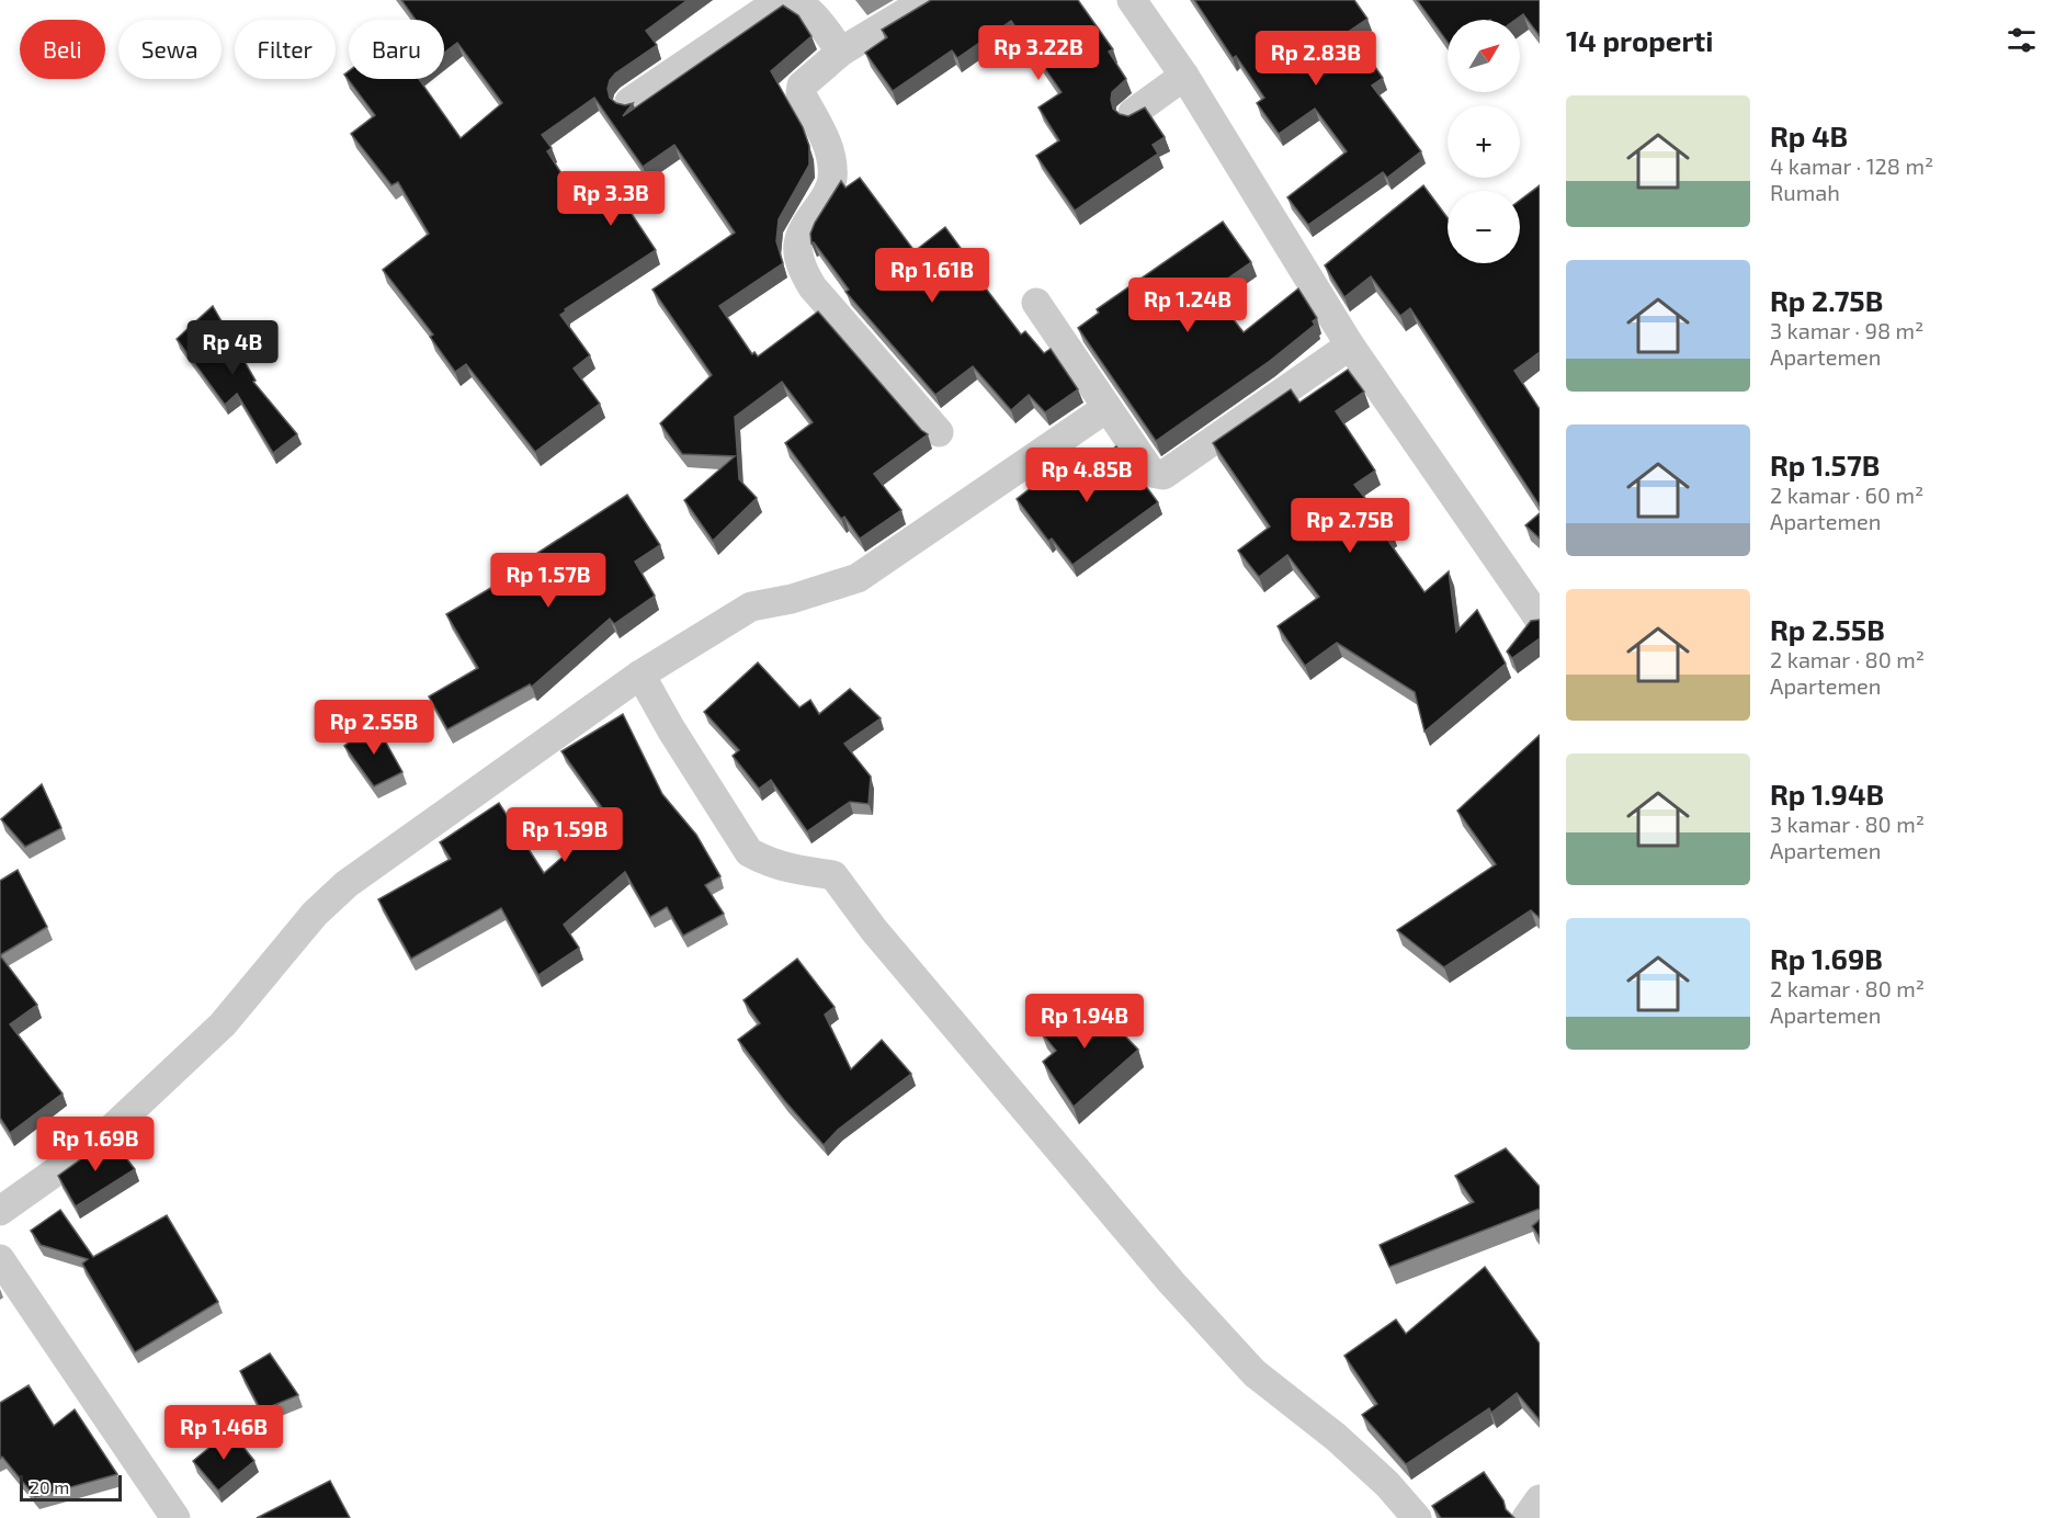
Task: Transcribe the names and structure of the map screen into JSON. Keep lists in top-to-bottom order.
{
  "scale_bar": "20 m",
  "north": "top right",
  "page": {
    "heading": "14 properti",
    "map_buttons": ["+", "−"],
    "chip": [
      "Beli",
      "Sewa",
      "Filter",
      "Baru"
    ],
    "price": [
      "Rp 3.22B",
      "Rp 2.83B",
      "Rp 3.3B",
      "Rp 1.61B",
      "Rp 1.24B",
      "Rp 4B",
      "Rp 4.85B",
      "Rp 2.75B",
      "Rp 1.57B",
      "Rp 2.55B",
      "Rp 1.59B",
      "Rp 1.94B",
      "Rp 1.69B",
      "Rp 1.46B"
    ],
    "list": [
      {
        "name": "Rp 4B",
        "note": "4 kamar · 128 m² · Rumah"
      },
      {
        "name": "Rp 2.75B",
        "note": "3 kamar · 98 m² · Apartemen"
      },
      {
        "name": "Rp 1.57B",
        "note": "2 kamar · 60 m² · Apartemen"
      },
      {
        "name": "Rp 2.55B",
        "note": "2 kamar · 80 m² · Apartemen"
      },
      {
        "name": "Rp 1.94B",
        "note": "3 kamar · 80 m² · Apartemen"
      },
      {
        "name": "Rp 1.69B",
        "note": "2 kamar · 80 m² · Apartemen"
      }
    ],
    "scale": "20 m"
  }
}
